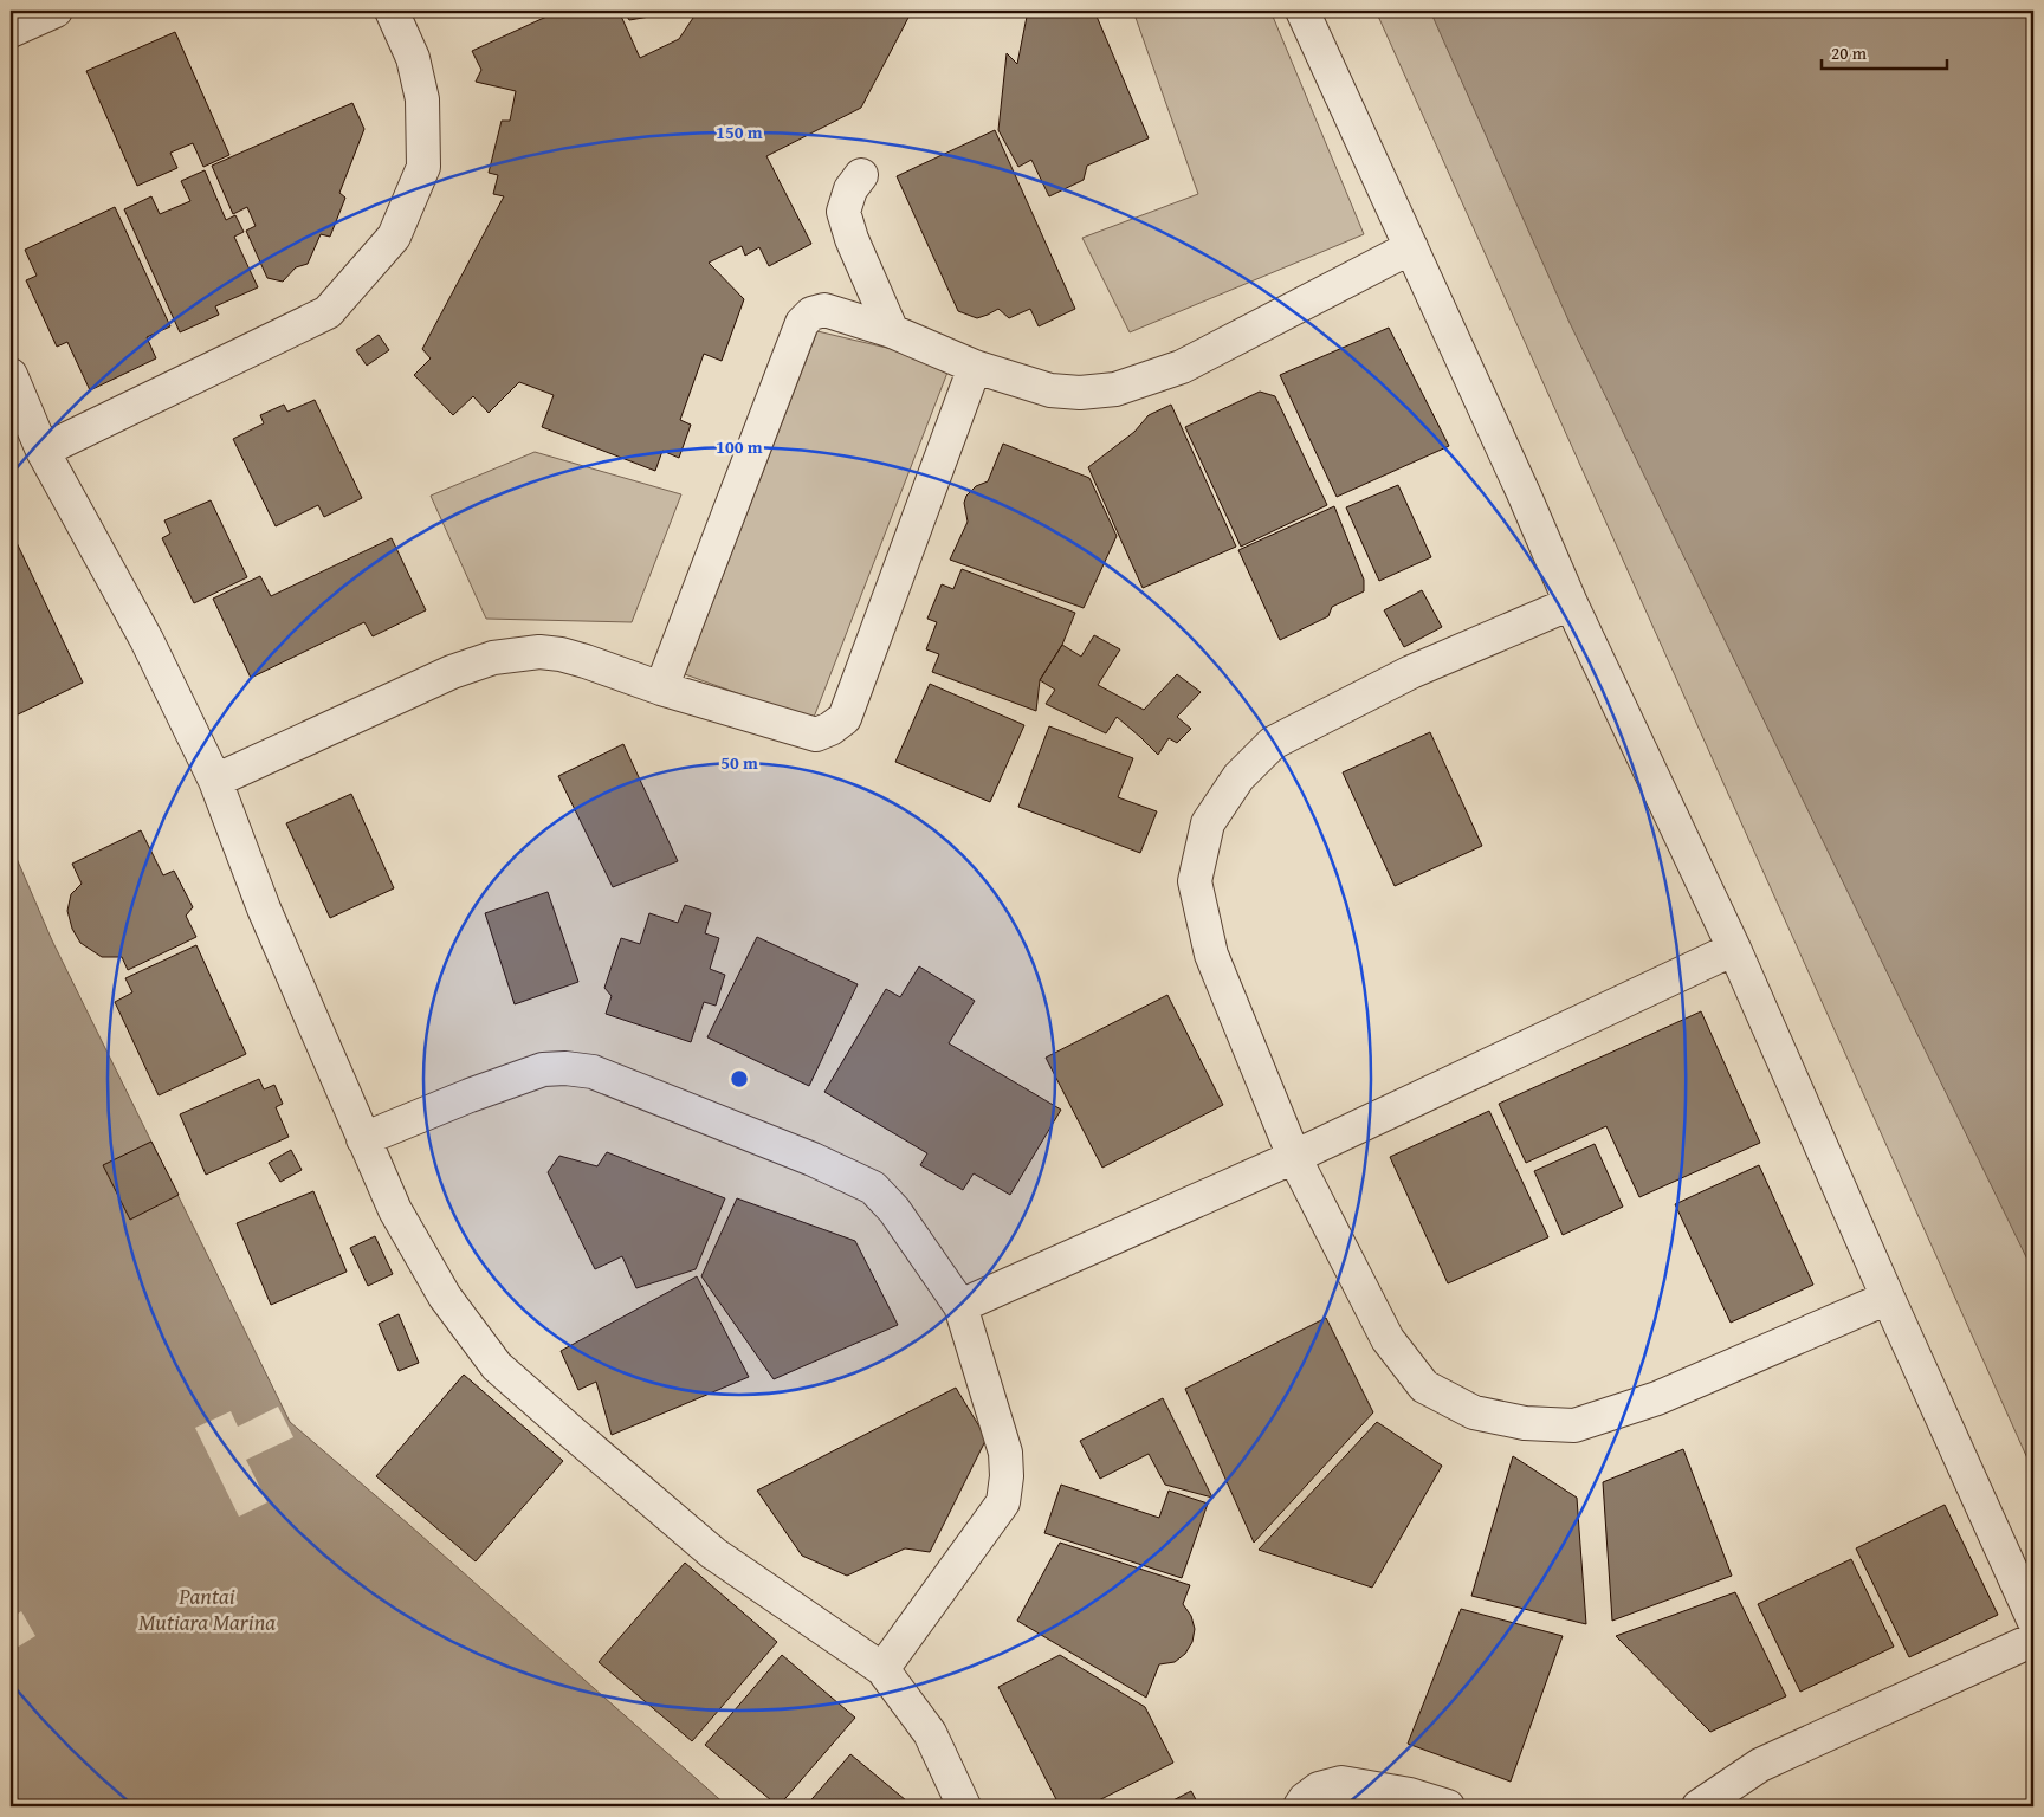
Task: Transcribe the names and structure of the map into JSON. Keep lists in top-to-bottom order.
{
  "water": ["Pantai Mutiara Marina"],
  "scale_bar": "20 m",
  "rings": ["150 m", "100 m", "50 m"]
}
